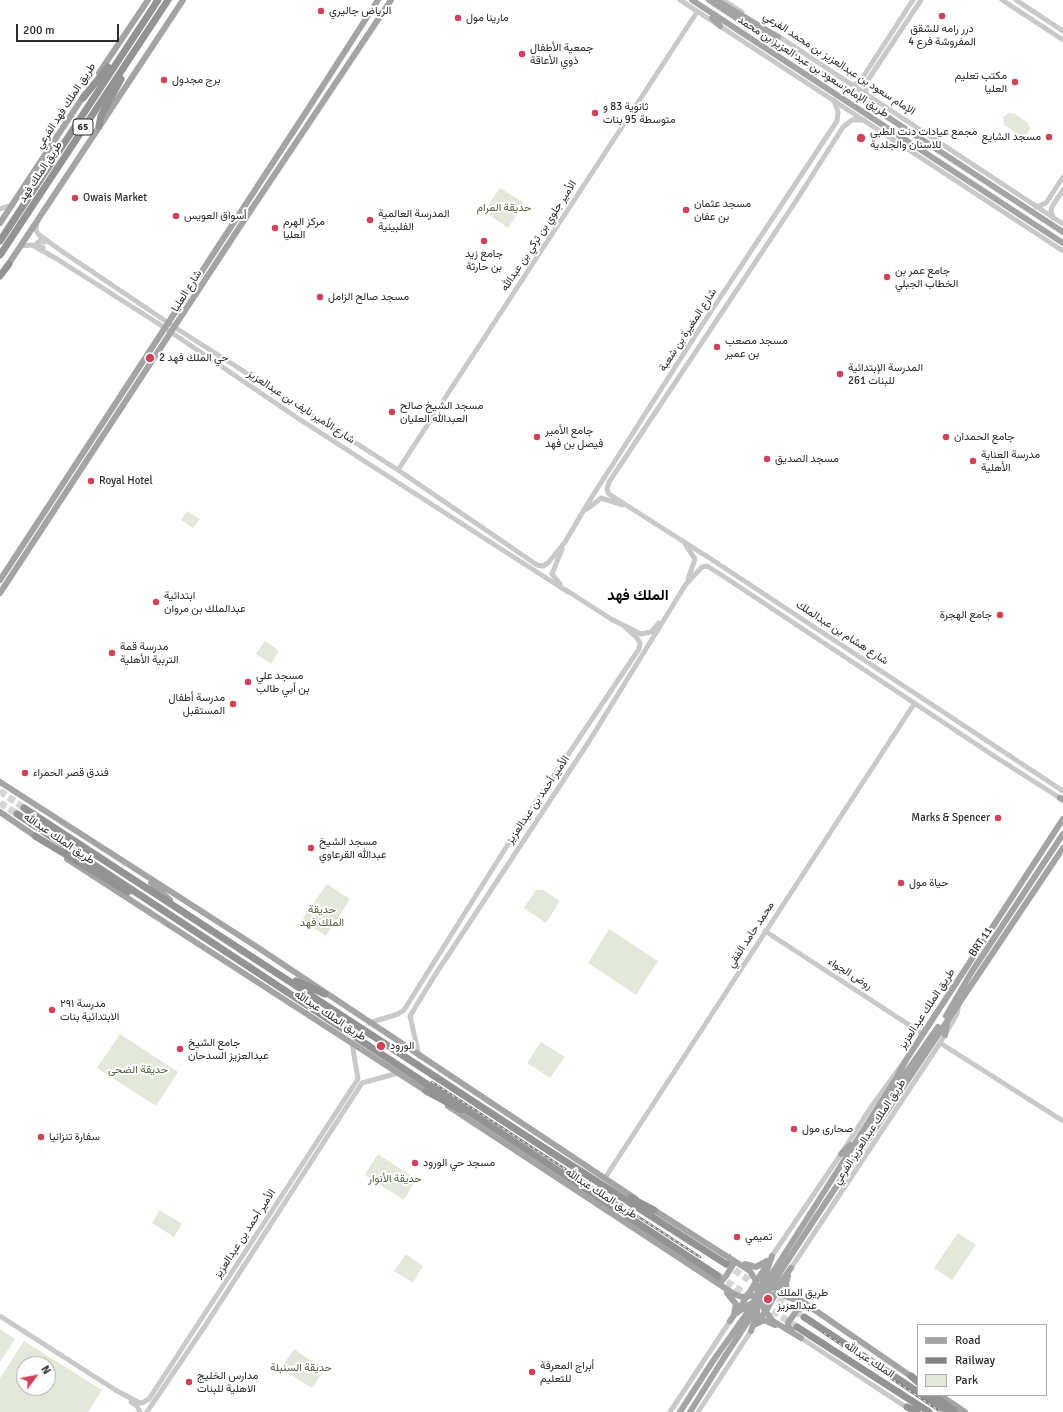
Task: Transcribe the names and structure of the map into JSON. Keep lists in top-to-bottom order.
{
  "streets": {
    "highway": [
      "65",
      "طريق الملك فهد",
      "طريق الملك عبدالله",
      "الملك عبدالله"
    ],
    "main road": [
      "طريق الإمام سعود بن عبد العزيز بن محمد",
      "طريق الملك فهد الفرعي",
      "شارع العليا",
      "BRT 11",
      "طريق الملك عبدالعزيز"
    ],
    "street": [
      "الإمام سعود بن عبدالعزيز بن محمد الفرعي",
      "الأمير جلوي بن تركي بن عبدالله",
      "شارع المغيرة بن شعبة",
      "شارع الأمير نايف بن عبدالعزيز",
      "شارع هشام بن عبدالملك",
      "الأمير أحمد بن عبدالعزيز",
      "محمد حامد الفقي",
      "روض الجواء",
      "طريق الملك عبدالعزيز الفرعي"
    ]
  },
  "crossings": [
    ["الأمير جلوي بن تركي بن عبدالله", "شارع الأمير نايف بن عبدالعزيز"],
    ["شارع العليا", "شارع الأمير نايف بن عبدالعزيز"],
    ["شارع المغيرة بن شعبة", "شارع الأمير نايف بن عبدالعزيز"],
    ["شارع المغيرة بن شعبة", "شارع هشام بن عبدالملك"],
    ["شارع المغيرة بن شعبة", "الأمير أحمد بن عبدالعزيز"],
    ["شارع الأمير نايف بن عبدالعزيز", "شارع هشام بن عبدالملك"],
    ["شارع الأمير نايف بن عبدالعزيز", "الأمير أحمد بن عبدالعزيز"],
    ["شارع هشام بن عبدالملك", "الأمير أحمد بن عبدالعزيز"],
    ["شارع هشام بن عبدالملك", "محمد حامد الفقي"],
    ["الأمير أحمد بن عبدالعزيز", "طريق الملك عبدالله"],
    ["محمد حامد الفقي", "روض الجواء"],
    ["BRT 11", "طريق الملك عبدالعزيز"],
    ["BRT 11", "طريق الملك عبدالعزيز الفرعي"],
    ["روض الجواء", "طريق الملك عبدالعزيز"],
    ["طريق الملك عبدالعزيز", "طريق الملك عبدالعزيز الفرعي"]
  ],
  "districts": ["الملك فهد"],
  "parks": [
    "حديقة المرام",
    "حديقة الملك فهد",
    "حديقة الضحى",
    "حديقة الأنوار",
    "حديقة السنبلة"
  ],
  "places": [
    "الرياض جاليري",
    "درر رامه للشقق المفروشة فرع 4",
    "مارينا مول",
    "جمعية الأطفال ذوي الأعاقة",
    "برج مجدول",
    "مكتب تعليم العليا",
    "ثانوية 83 و متوسطة 95 بنات",
    "مسجد الشايع",
    "مجمع عيادات دنت الطبي للاسنان والجلدية",
    "Owais Market",
    "مسجد عثمان بن عفان",
    "أسواق العويس",
    "المدرسة العالمية الفلبينية",
    "مركز الهرم العليا",
    "جامع زيد بن حارثة",
    "جامع عمر بن الخطاب الجبلي",
    "مسجد صالح الزامل",
    "مسجد مصعب بن عمير",
    "حي الملك فهد 2",
    "المدرسة الإبتدائية 261 للبنات",
    "مسجد الشيخ صالح العبدالله العليان",
    "جامع الأمير فيصل بن فهد",
    "جامع الحمدان",
    "مسجد الصديق",
    "مدرسة العناية الأهلية",
    "Royal Hotel",
    "ابتدائية عبدالملك بن مروان",
    "جامع الهجرة",
    "مدرسة قمة التربية الأهلية",
    "مسجد علي بن أبي طالب",
    "مدرسة أطفال المستقبل",
    "فندق قصر الحمراء",
    "Marks & Spencer",
    "مسجد الشيخ عبدالله القرعاوي",
    "حياة مول",
    "مدرسة ٢٩١ الابتدائية بنات",
    "الورود",
    "جامع الشيخ عبدالعزيز السدحان",
    "صحارى مول",
    "سفارة تنزانيا",
    "مسجد حي الورود",
    "تمیمي",
    "طريق الملك عبدالعزيز",
    "أبراج المعرفة للتعليم",
    "مدارس الخليج الاهلية للبنات"
  ],
  "legend": ["Road", "Railway", "Park"],
  "scale_bar": "200 m",
  "north": "top right"
}
